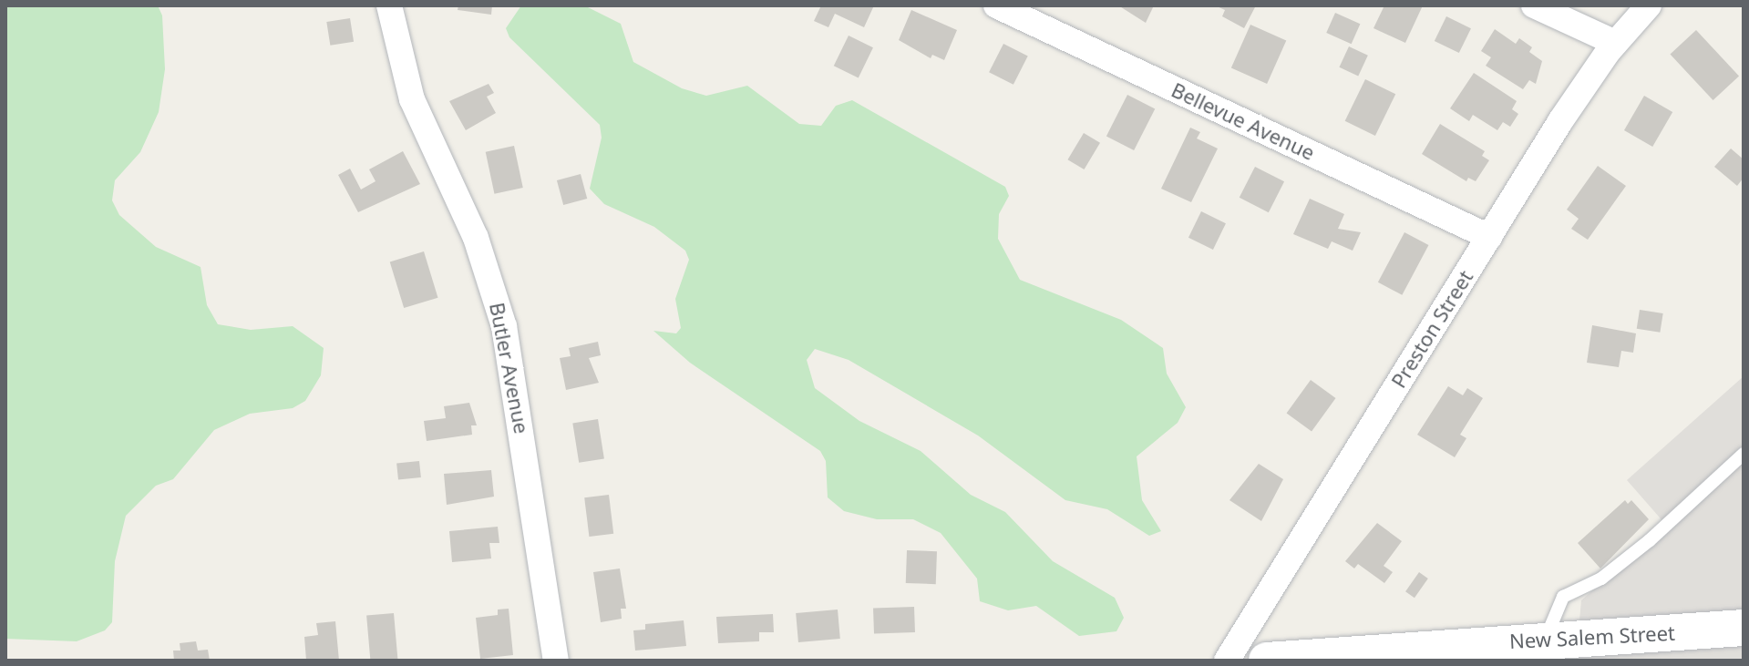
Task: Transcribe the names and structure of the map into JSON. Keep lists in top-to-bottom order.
{
  "streets": {
    "street": [
      "Bellevue Avenue",
      "Preston Street",
      "Butler Avenue",
      "New Salem Street"
    ]
  },
  "crossings": [
    ["Bellevue Avenue", "Preston Street"]
  ]
}
